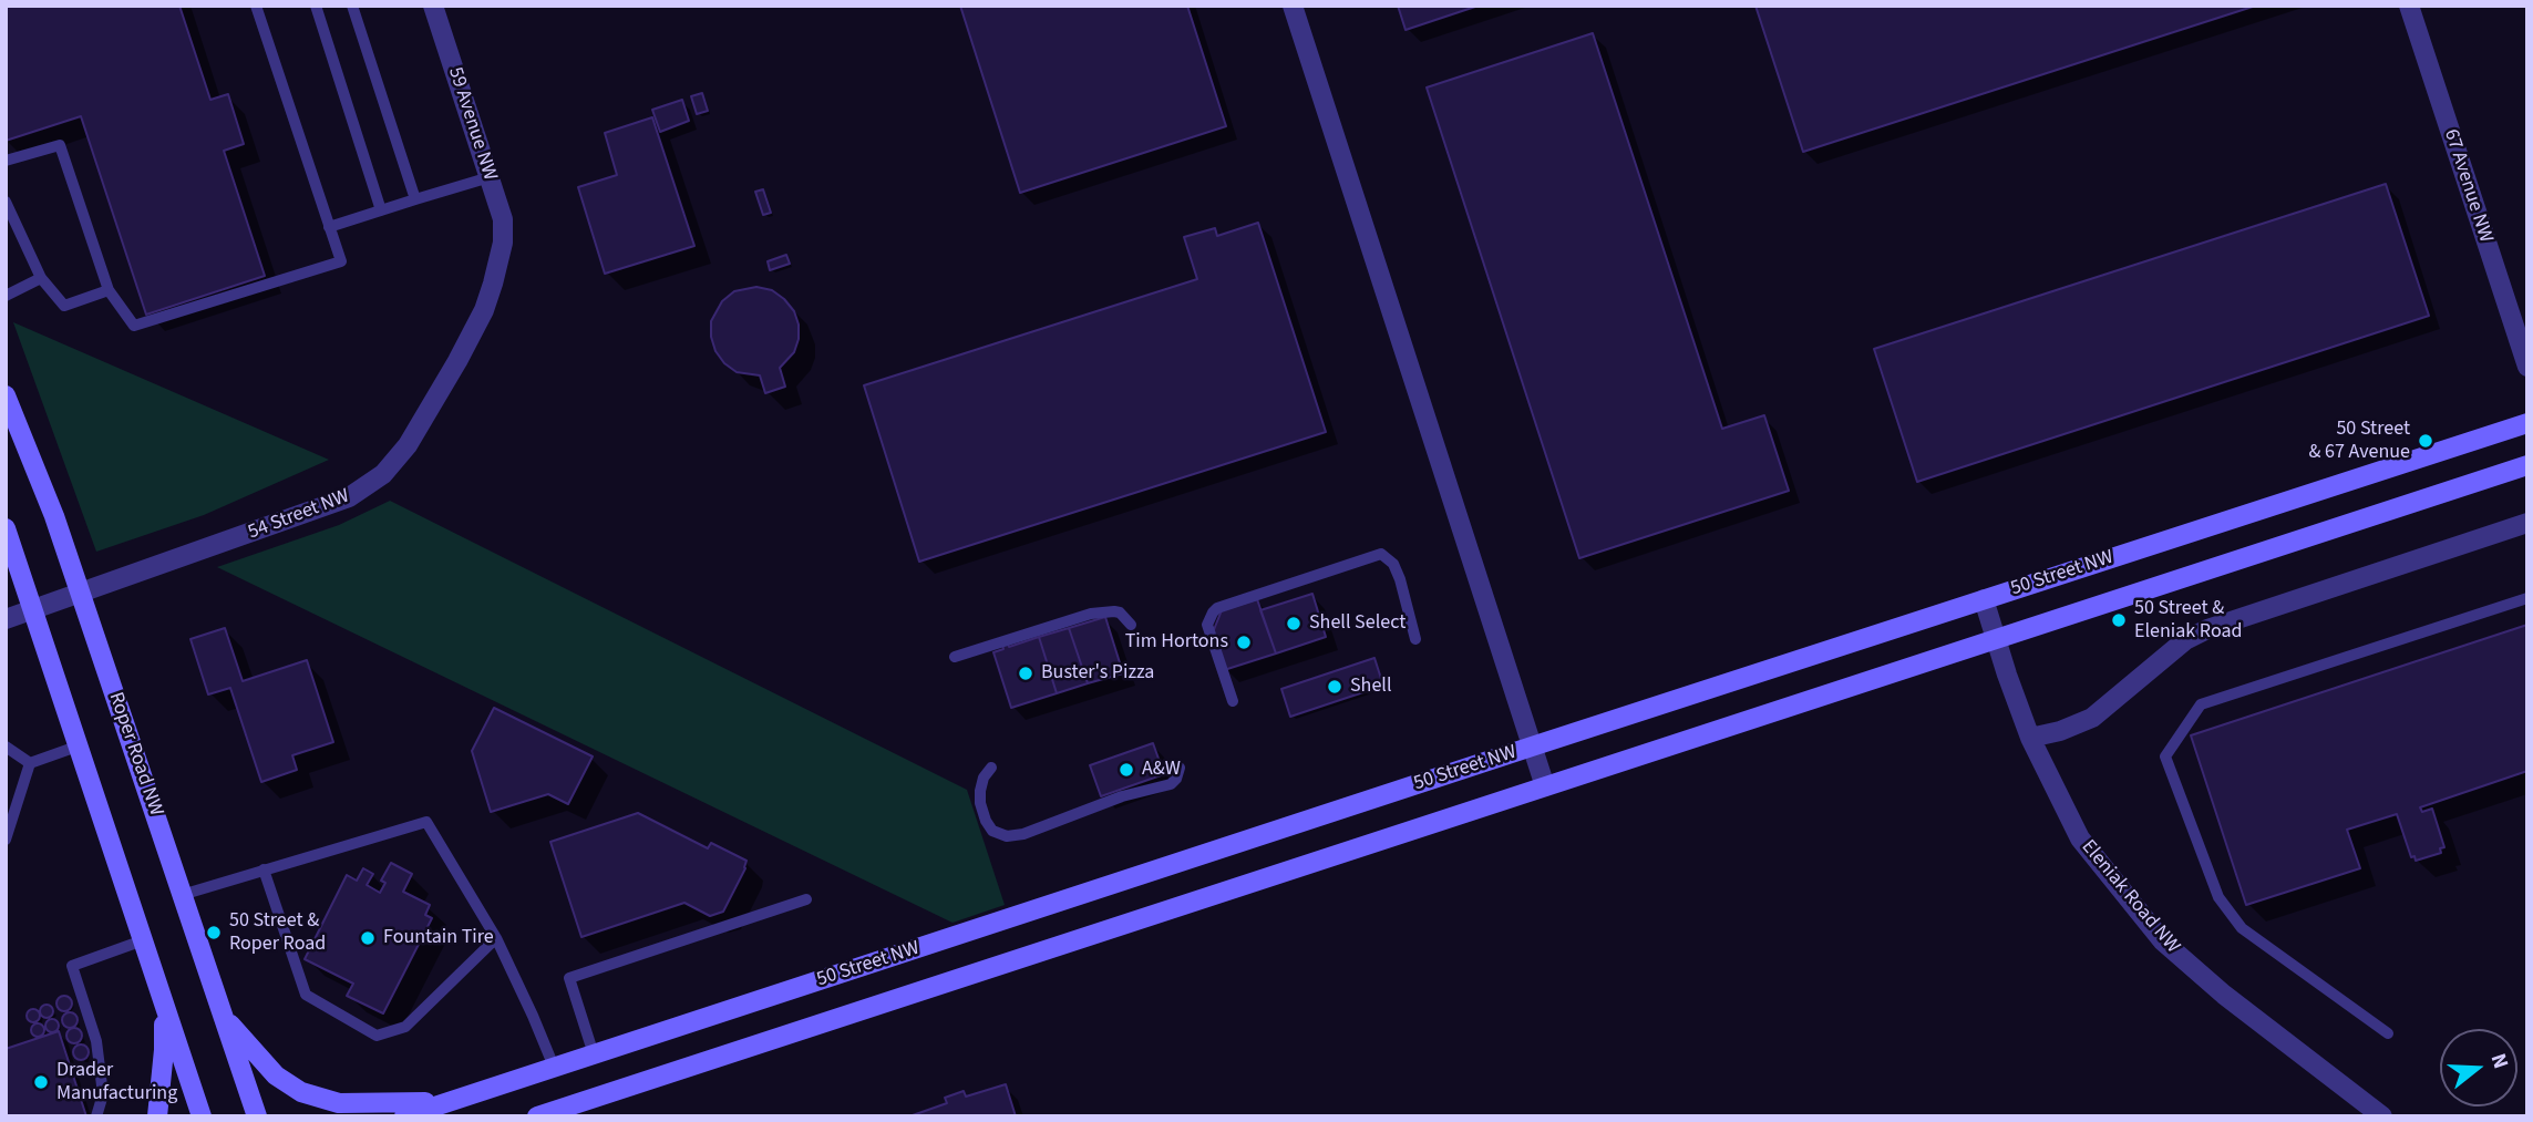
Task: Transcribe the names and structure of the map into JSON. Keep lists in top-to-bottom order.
{
  "streets": {
    "main road": ["50 Street NW", "Roper Road NW"],
    "street": [
      "59 Avenue NW",
      "67 Avenue NW",
      "54 Street NW",
      "Eleniak Road NW"
    ]
  },
  "crossings": [
    ["59 Avenue NW", "54 Street NW"],
    ["54 Street NW", "Roper Road NW"],
    ["50 Street NW", "Eleniak Road NW"]
  ],
  "places": [
    "50 Street & 67 Avenue",
    "50 Street & Eleniak Road",
    "Shell Select",
    "Tim Hortons",
    "Buster's Pizza",
    "Shell",
    "A&W",
    "50 Street & Roper Road",
    "Fountain Tire",
    "Drader Manufacturing"
  ],
  "north": "right"
}
